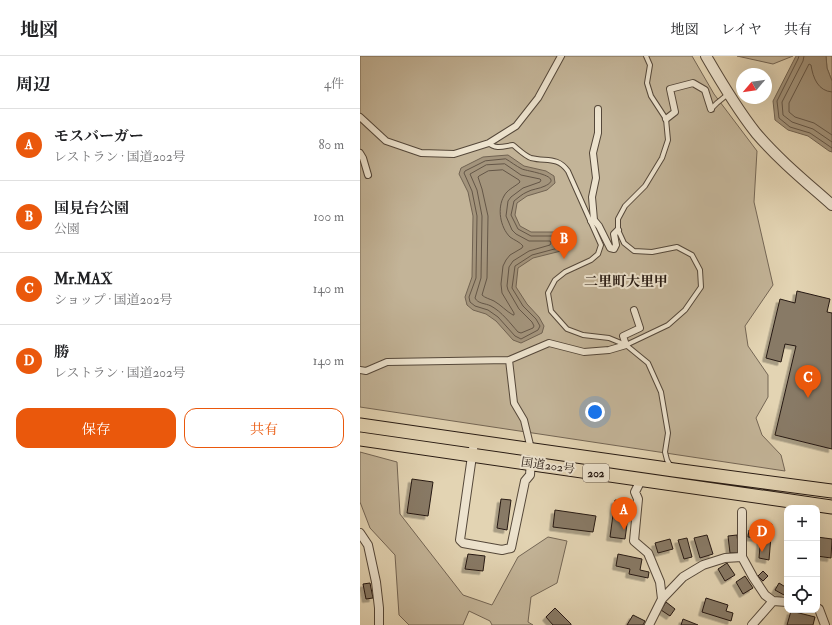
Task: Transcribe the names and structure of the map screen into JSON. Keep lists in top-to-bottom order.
{
  "streets": {
    "highway": ["国道202号", "202"]
  },
  "districts": ["二里町大里甲"],
  "north": "bottom left",
  "page": {
    "header": "地図",
    "nav": ["地図", "レイヤ", "共有"],
    "heading": ["周辺", "4件"],
    "list": [
      {
        "mark": "A",
        "name": "モスバーガー",
        "note": "レストラン · 国道202号",
        "value": "80 m"
      },
      {
        "mark": "B",
        "name": "国見台公園",
        "note": "公園",
        "value": "100 m"
      },
      {
        "mark": "C",
        "name": "Mr.MAX",
        "note": "ショップ · 国道202号",
        "value": "140 m"
      },
      {
        "mark": "D",
        "name": "勝",
        "note": "レストラン · 国道202号",
        "value": "140 m"
      }
    ],
    "pins": [
      "B",
      "C",
      "A",
      "D"
    ],
    "buttons": ["保存", "共有"],
    "map_buttons": ["+", "−"]
  }
}
